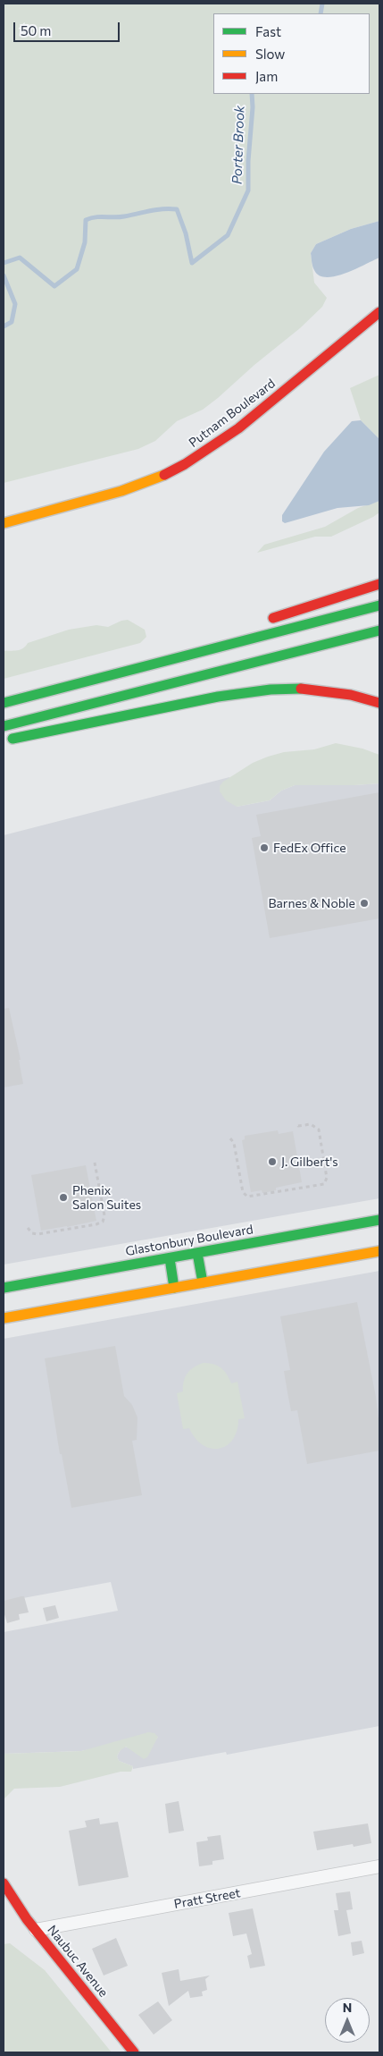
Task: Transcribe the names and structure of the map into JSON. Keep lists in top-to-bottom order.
{
  "streets": {
    "main road": ["Putnam Boulevard", "Glastonbury Boulevard", "Naubuc Avenue"],
    "street": ["Pratt Street"]
  },
  "crossings": [
    ["Pratt Street", "Naubuc Avenue"]
  ],
  "water": ["Porter Brook"],
  "places": [
    "FedEx Office",
    "Barnes & Noble",
    "J. Gilbert's",
    "Phenix Salon Suites"
  ],
  "legend": ["Fast", "Slow", "Jam"],
  "scale_bar": "50 m",
  "north": "top"
}
